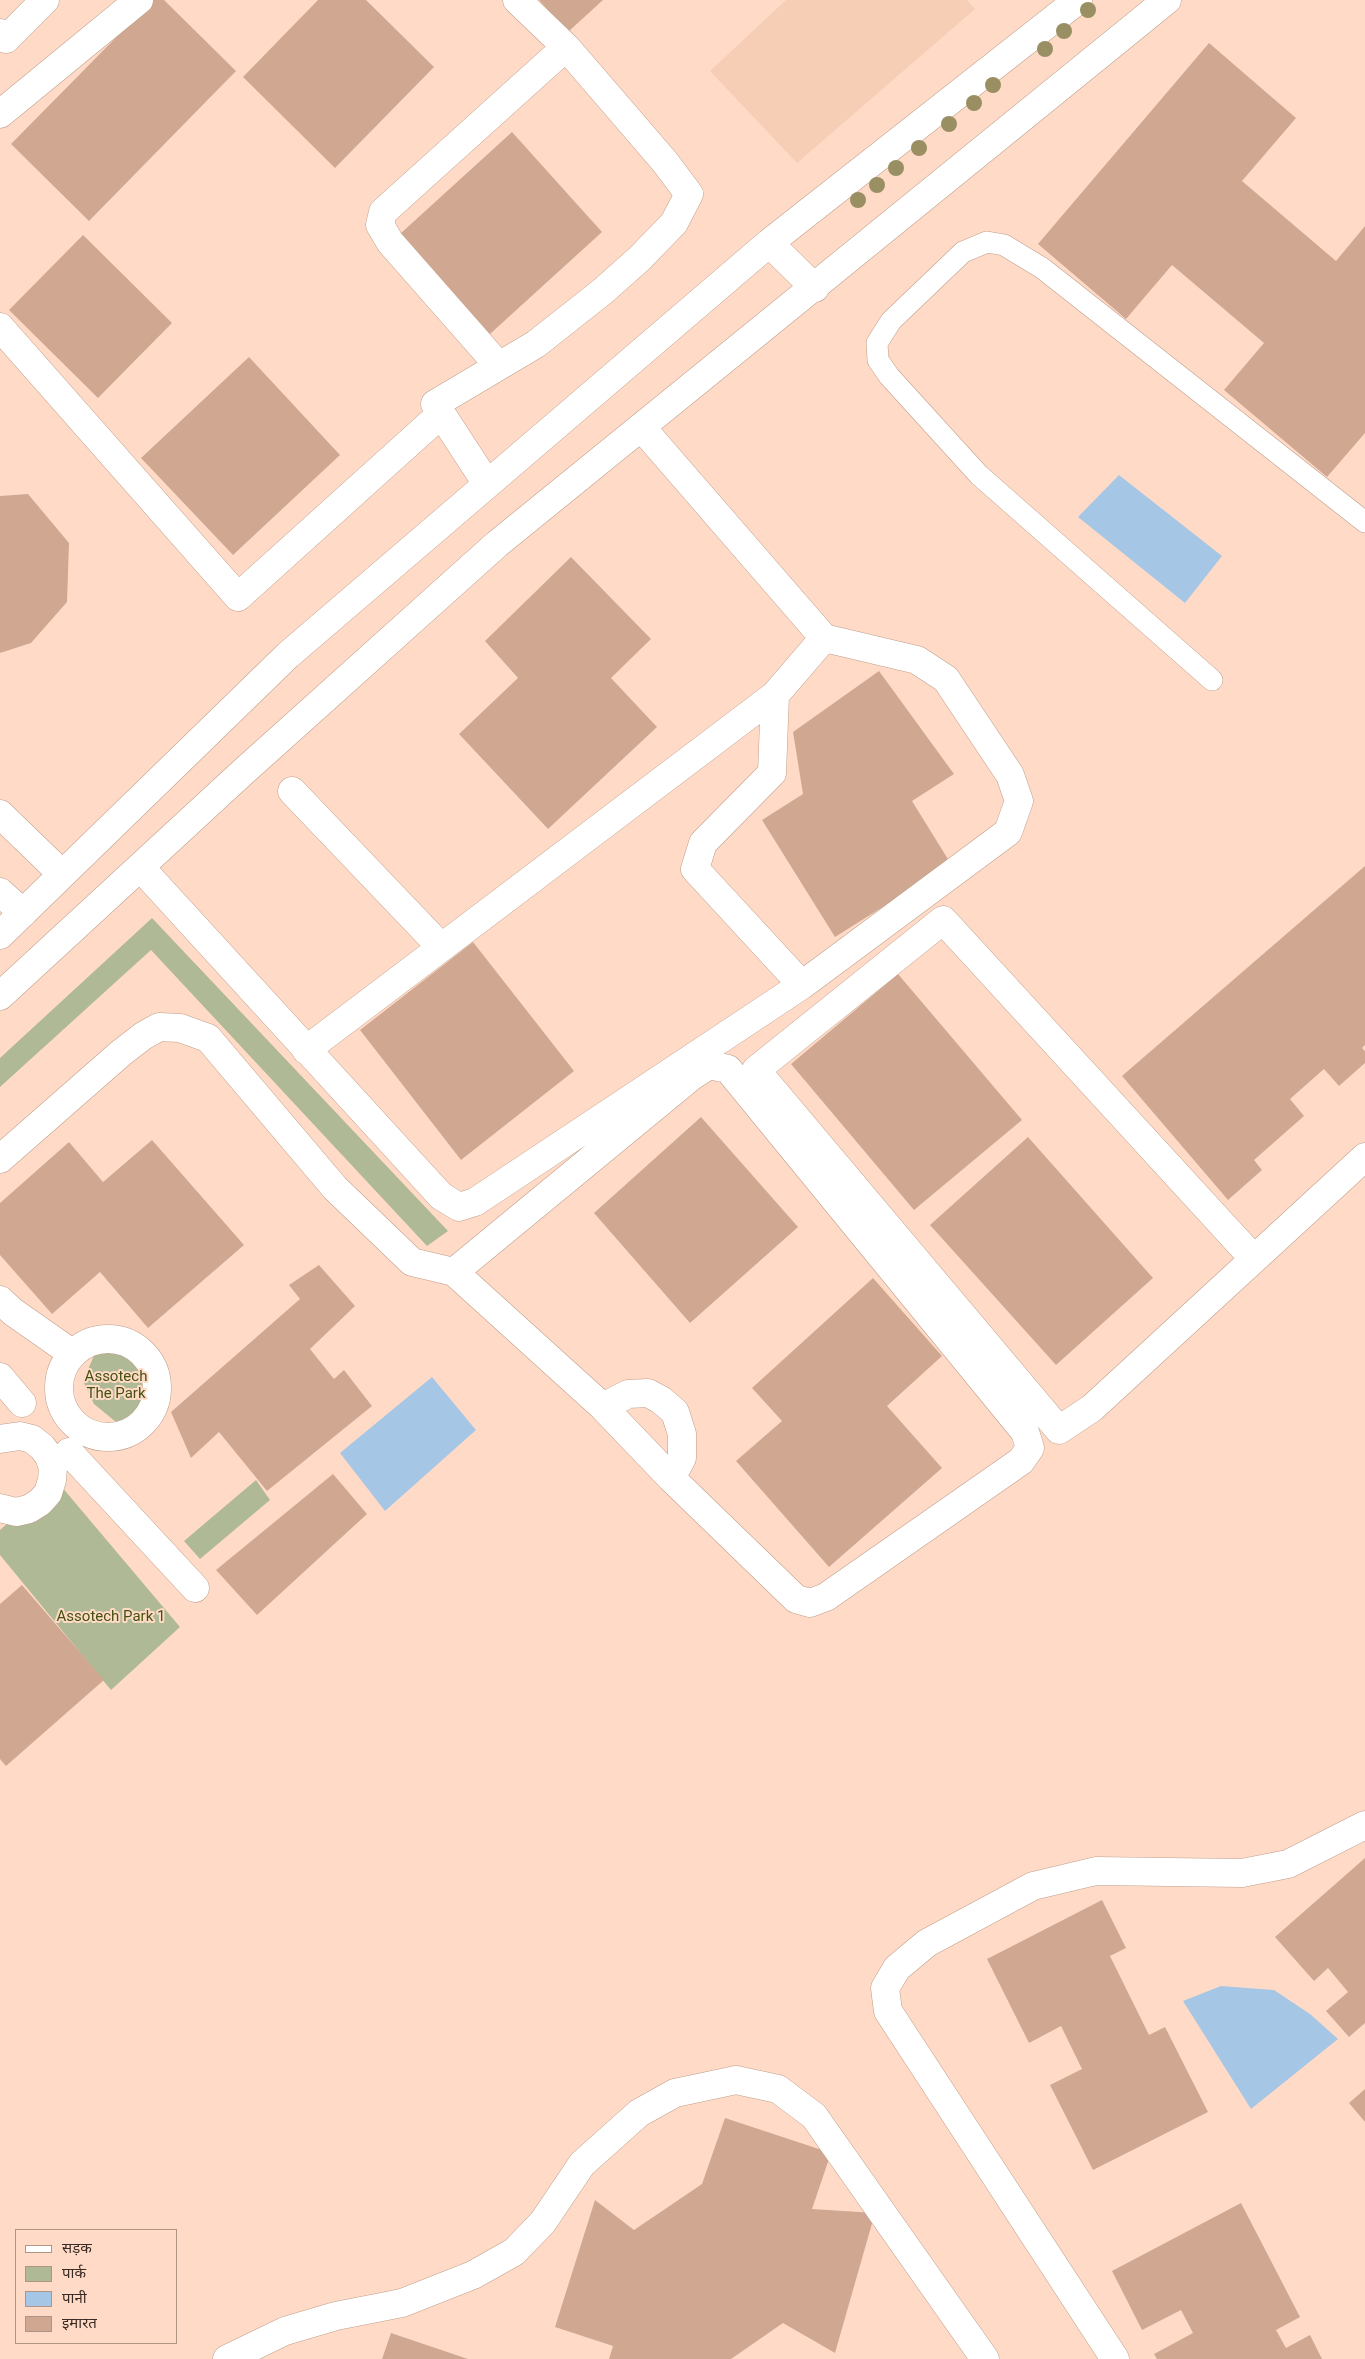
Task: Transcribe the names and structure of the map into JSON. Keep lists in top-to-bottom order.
{
  "parks": ["Assotech The Park", "Assotech Park 1"],
  "legend": [
    "सड़क",
    "पार्क",
    "पानी",
    "इमारत"
  ]
}
